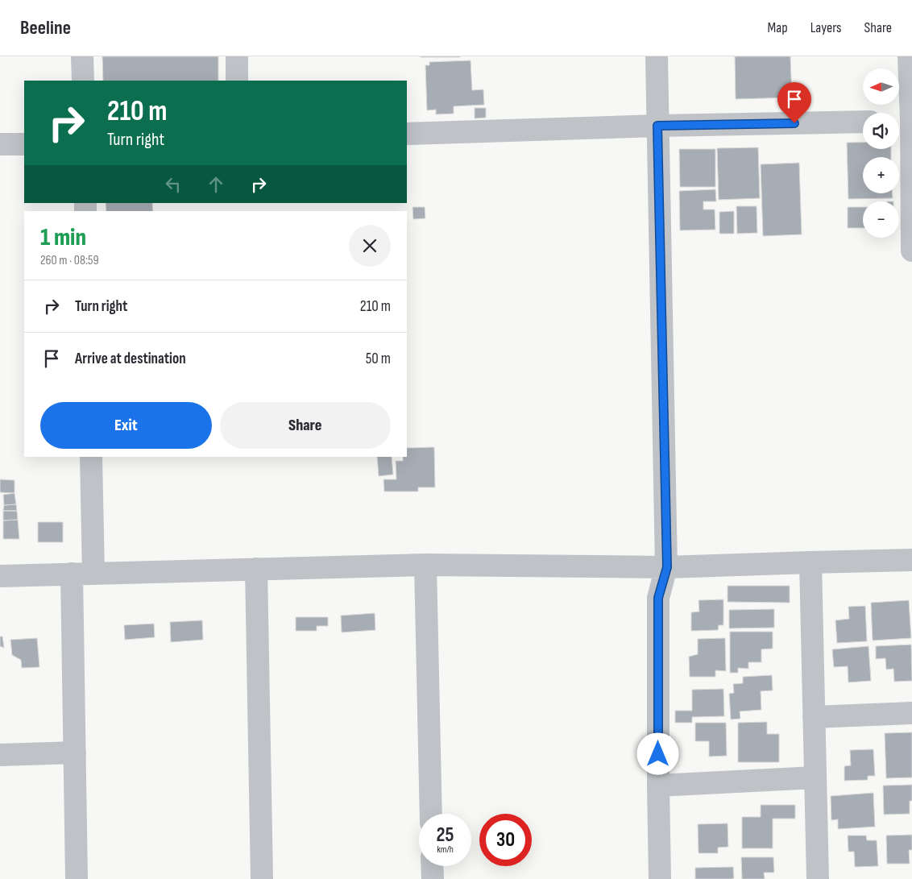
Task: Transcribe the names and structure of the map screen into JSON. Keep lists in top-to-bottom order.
{
  "north": "left",
  "page": {
    "header": "Beeline",
    "nav": ["Map", "Layers", "Share"],
    "map_buttons": ["+", "−"],
    "turn": ["210 m", "Turn right"],
    "heading": ["1 min", "260 m · 08:59"],
    "list": [
      {
        "name": "Turn right",
        "value": "210 m"
      },
      {
        "name": "Arrive at destination",
        "value": "50 m"
      }
    ],
    "buttons": ["Exit", "Share"],
    "speed": "25 km/h",
    "limit": "30"
  }
}
